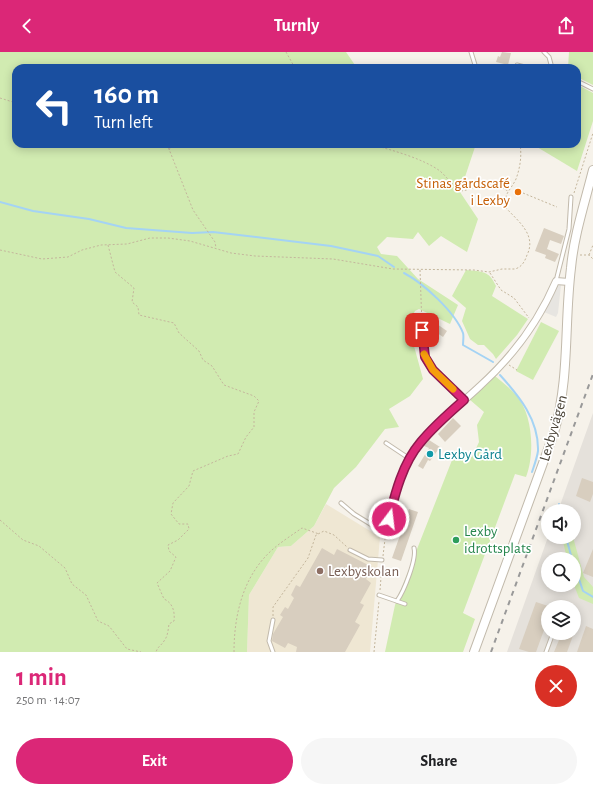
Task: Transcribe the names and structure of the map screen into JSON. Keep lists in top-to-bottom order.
{
  "streets": {
    "street": ["Lexbyvägen"]
  },
  "places": [
    "Stinas gårdscafé i Lexby",
    "Lexby Gård",
    "Lexby idrottsplats",
    "Lexbyskolan"
  ],
  "page": {
    "header": "Turnly",
    "turn": ["160 m", "Turn left"],
    "heading": ["1 min", "250 m · 14:07"],
    "buttons": ["Exit", "Share"]
  }
}
